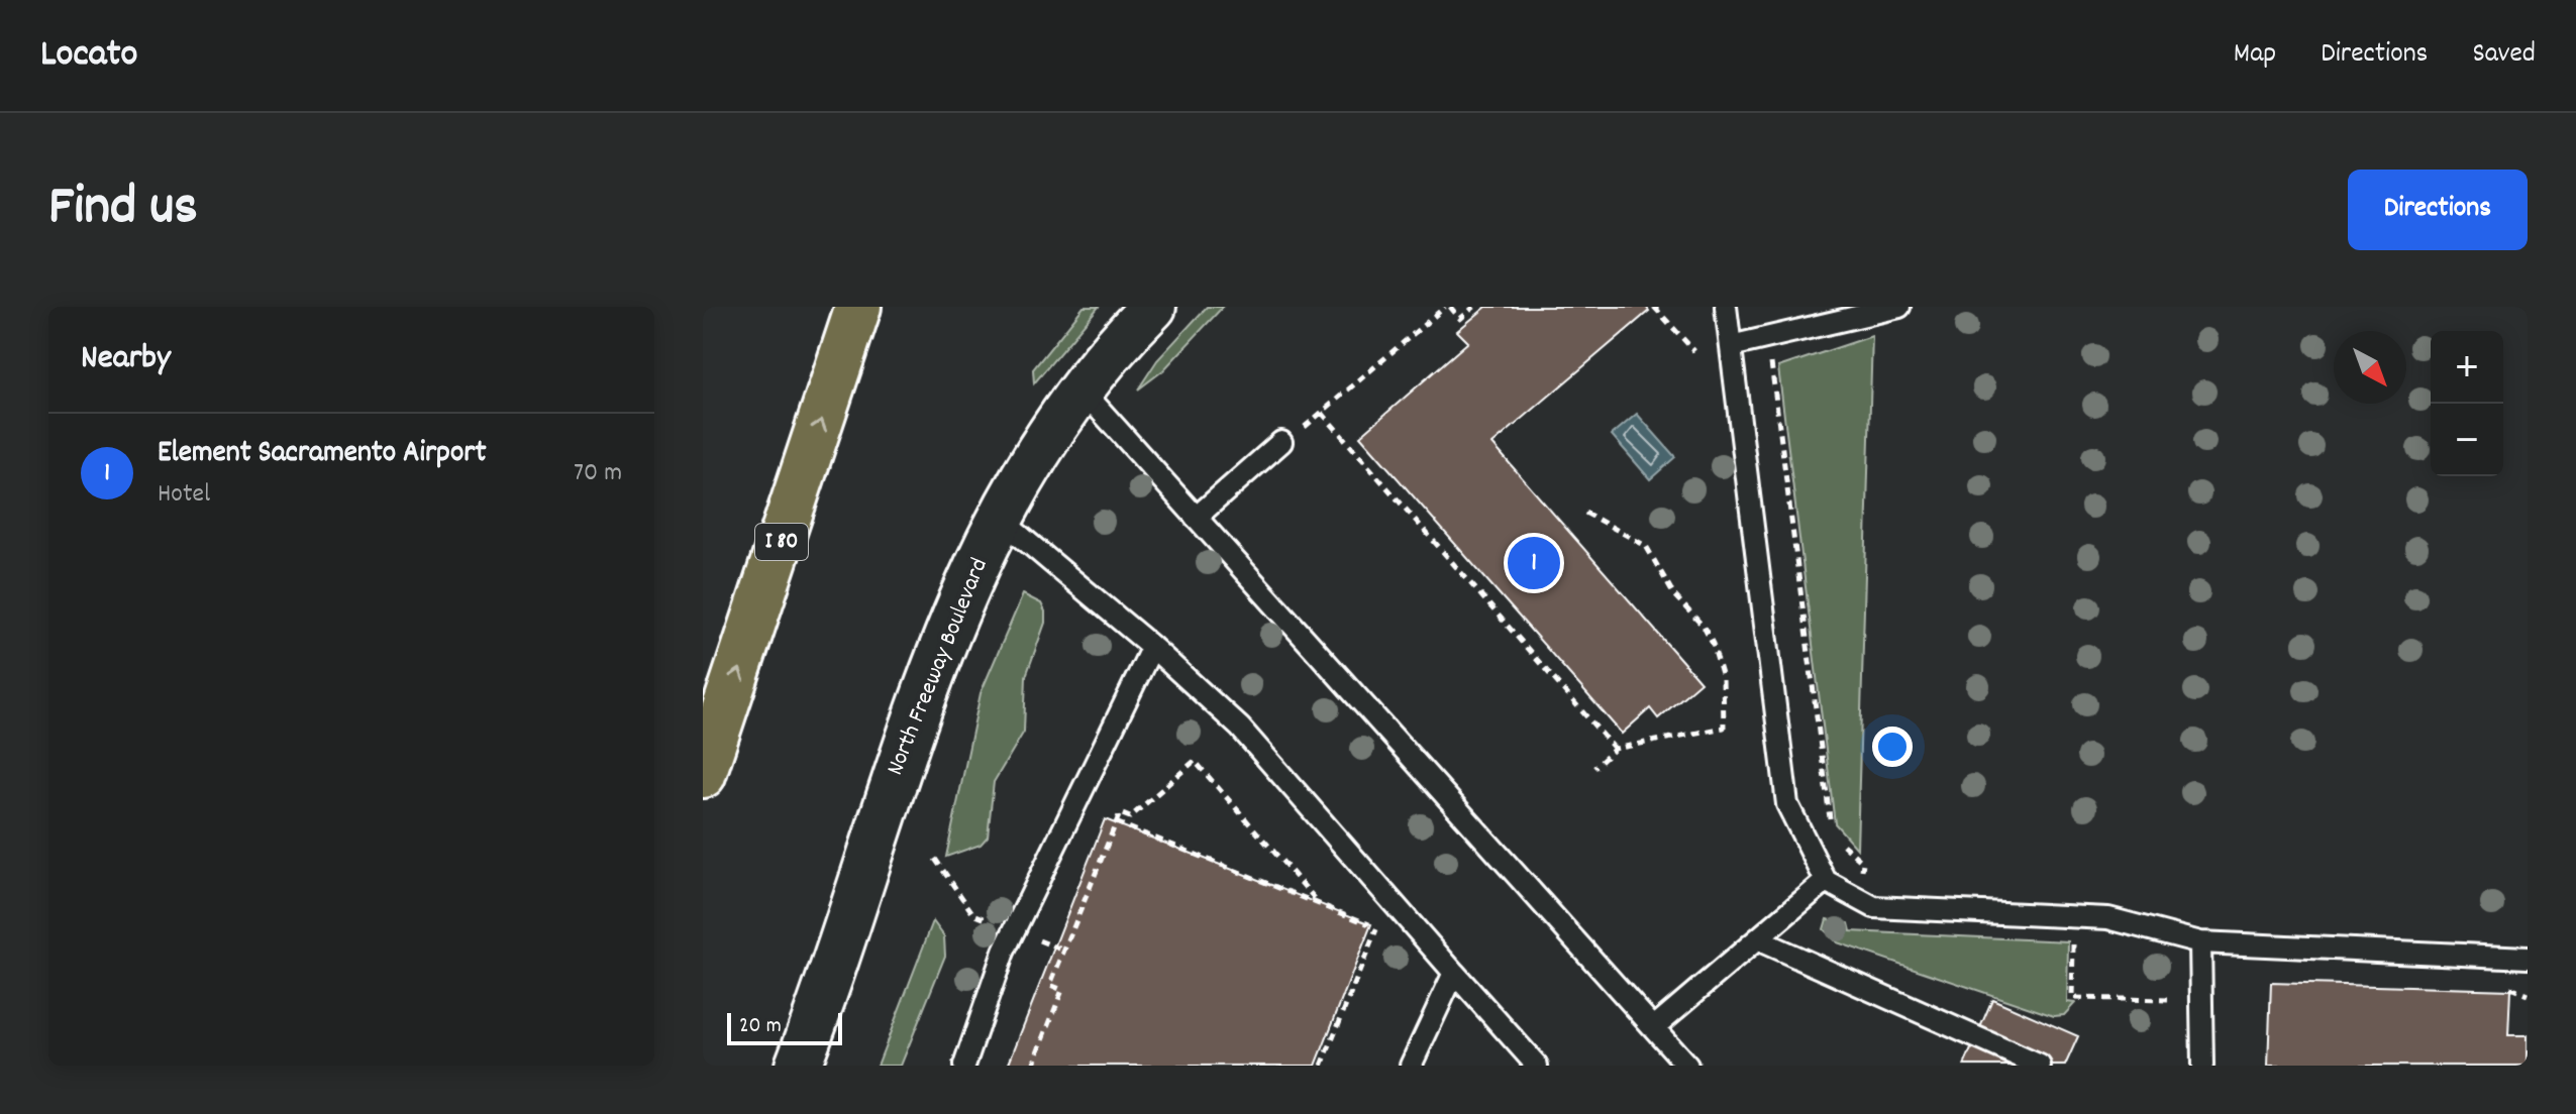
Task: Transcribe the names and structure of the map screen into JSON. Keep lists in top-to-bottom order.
{
  "streets": {
    "highway": ["I 80"],
    "street": ["North Freeway Boulevard"]
  },
  "scale_bar": "20 m",
  "north": "bottom right",
  "page": {
    "header": "Locato",
    "nav": ["Map", "Directions", "Saved"],
    "title": "Find us",
    "buttons": "Directions",
    "heading": "Nearby",
    "map_buttons": ["+", "−"],
    "list": [
      {
        "mark": "1",
        "name": "Element Sacramento Airport",
        "note": "Hotel",
        "value": "70 m"
      }
    ],
    "pins": "1",
    "scale": "20 m"
  }
}
